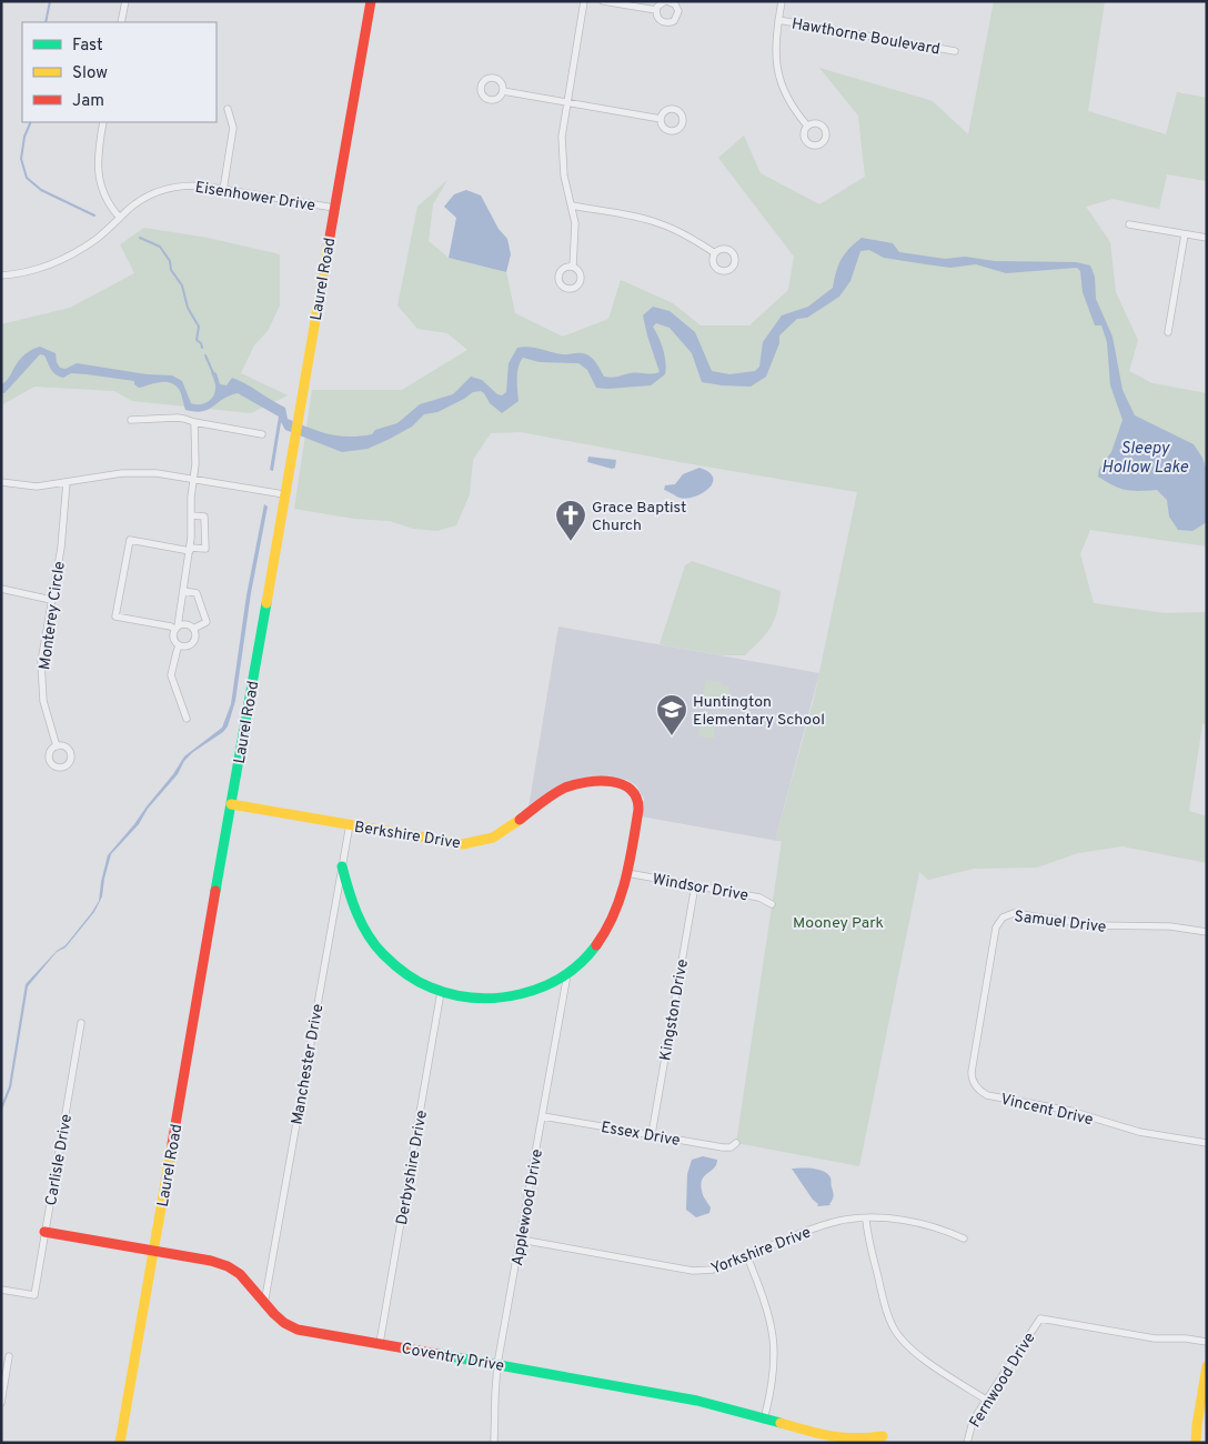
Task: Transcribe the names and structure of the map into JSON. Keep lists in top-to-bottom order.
{
  "streets": {
    "street": [
      "Hawthorne Boulevard",
      "Eisenhower Drive",
      "Laurel Road",
      "Monterey Circle",
      "Berkshire Drive",
      "Windsor Drive",
      "Samuel Drive",
      "Kingston Drive",
      "Manchester Drive",
      "Vincent Drive",
      "Essex Drive",
      "Carlisle Drive",
      "Derbyshire Drive",
      "Applewood Drive",
      "Yorkshire Drive",
      "Coventry Drive",
      "Fernwood Drive"
    ]
  },
  "crossings": [
    ["Eisenhower Drive", "Laurel Road"],
    ["Laurel Road", "Berkshire Drive"],
    ["Laurel Road", "Coventry Drive"],
    ["Berkshire Drive", "Windsor Drive"],
    ["Berkshire Drive", "Manchester Drive"],
    ["Windsor Drive", "Kingston Drive"],
    ["Samuel Drive", "Vincent Drive"],
    ["Kingston Drive", "Essex Drive"],
    ["Manchester Drive", "Coventry Drive"],
    ["Essex Drive", "Applewood Drive"],
    ["Carlisle Drive", "Coventry Drive"],
    ["Derbyshire Drive", "Coventry Drive"],
    ["Applewood Drive", "Yorkshire Drive"],
    ["Applewood Drive", "Coventry Drive"]
  ],
  "water": ["Sleepy Hollow Lake"],
  "parks": ["Mooney Park"],
  "places": {
    "church": ["Grace Baptist Church"],
    "school or university": ["Huntington Elementary School"]
  },
  "legend": ["Fast", "Slow", "Jam"]
}
